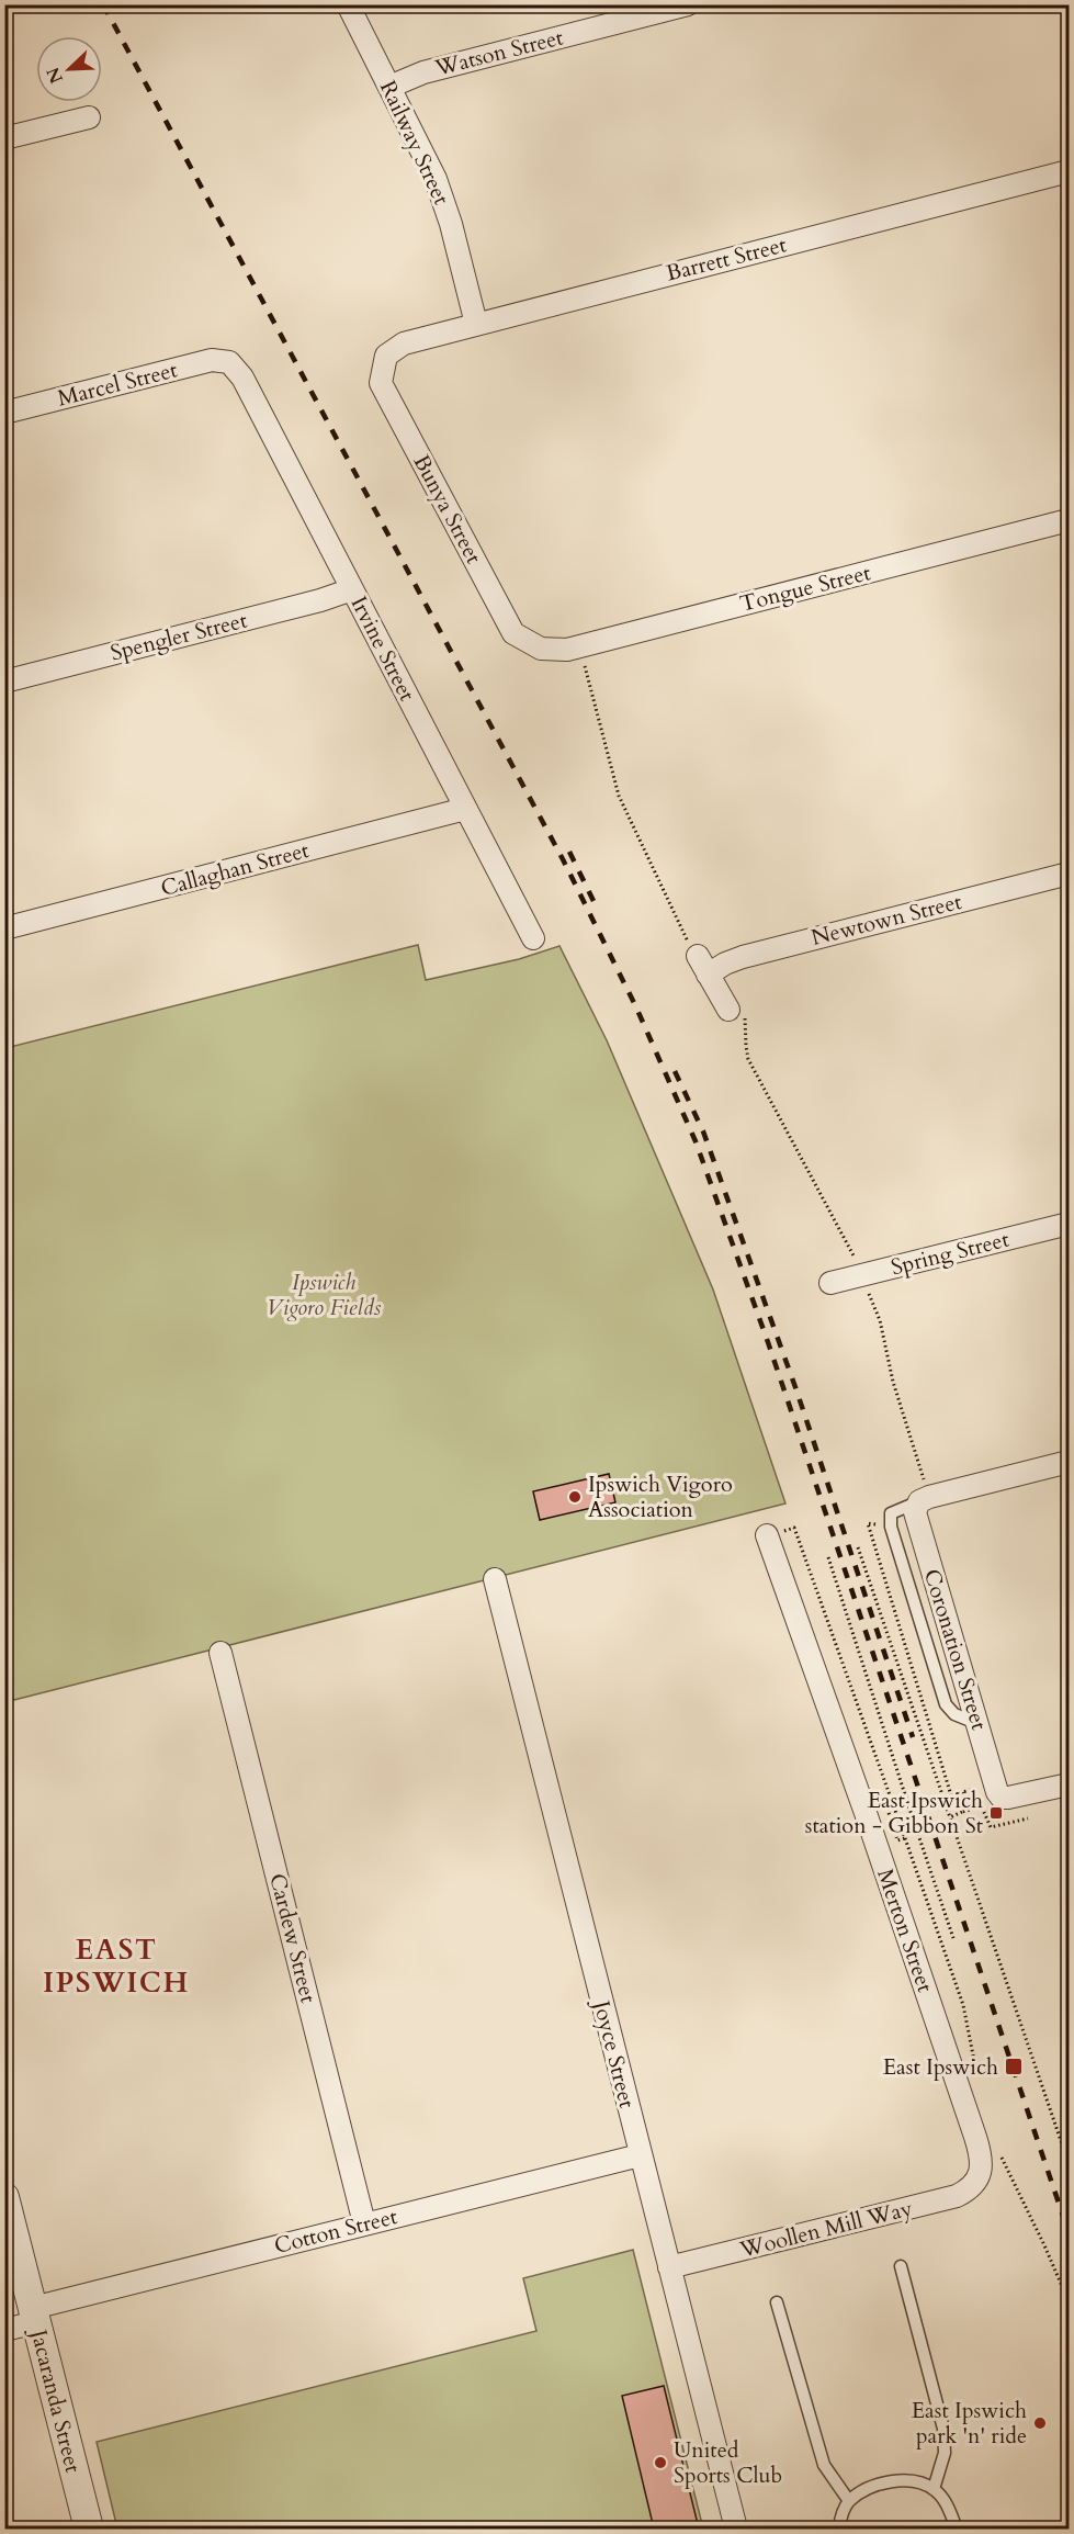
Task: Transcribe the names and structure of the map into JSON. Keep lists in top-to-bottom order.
{
  "streets": {
    "street": [
      "Watson Street",
      "Railway Street",
      "Barrett Street",
      "Marcel Street",
      "Bunya Street",
      "Tongue Street",
      "Spengler Street",
      "Irvine Street",
      "Callaghan Street",
      "Newtown Street",
      "Spring Street",
      "Coronation Street",
      "Merton Street",
      "Cardew Street",
      "Joyce Street",
      "Woollen Mill Way",
      "Cotton Street",
      "Jacaranda Street"
    ]
  },
  "crossings": [
    ["Watson Street", "Railway Street"],
    ["Railway Street", "Barrett Street"],
    ["Barrett Street", "Bunya Street"],
    ["Marcel Street", "Irvine Street"],
    ["Bunya Street", "Tongue Street"],
    ["Spengler Street", "Irvine Street"],
    ["Irvine Street", "Callaghan Street"],
    ["Merton Street", "Woollen Mill Way"],
    ["Cardew Street", "Cotton Street"],
    ["Joyce Street", "Woollen Mill Way"],
    ["Joyce Street", "Cotton Street"],
    ["Cotton Street", "Jacaranda Street"]
  ],
  "districts": ["EAST IPSWICH"],
  "parks": ["Ipswich Vigoro Fields"],
  "places": {
    "other": ["Ipswich Vigoro Association", "East Ipswich park 'n' ride", "United Sports Club"],
    "transit": ["East Ipswich station - Gibbon St", "East Ipswich"]
  },
  "north": "bottom left"
}
